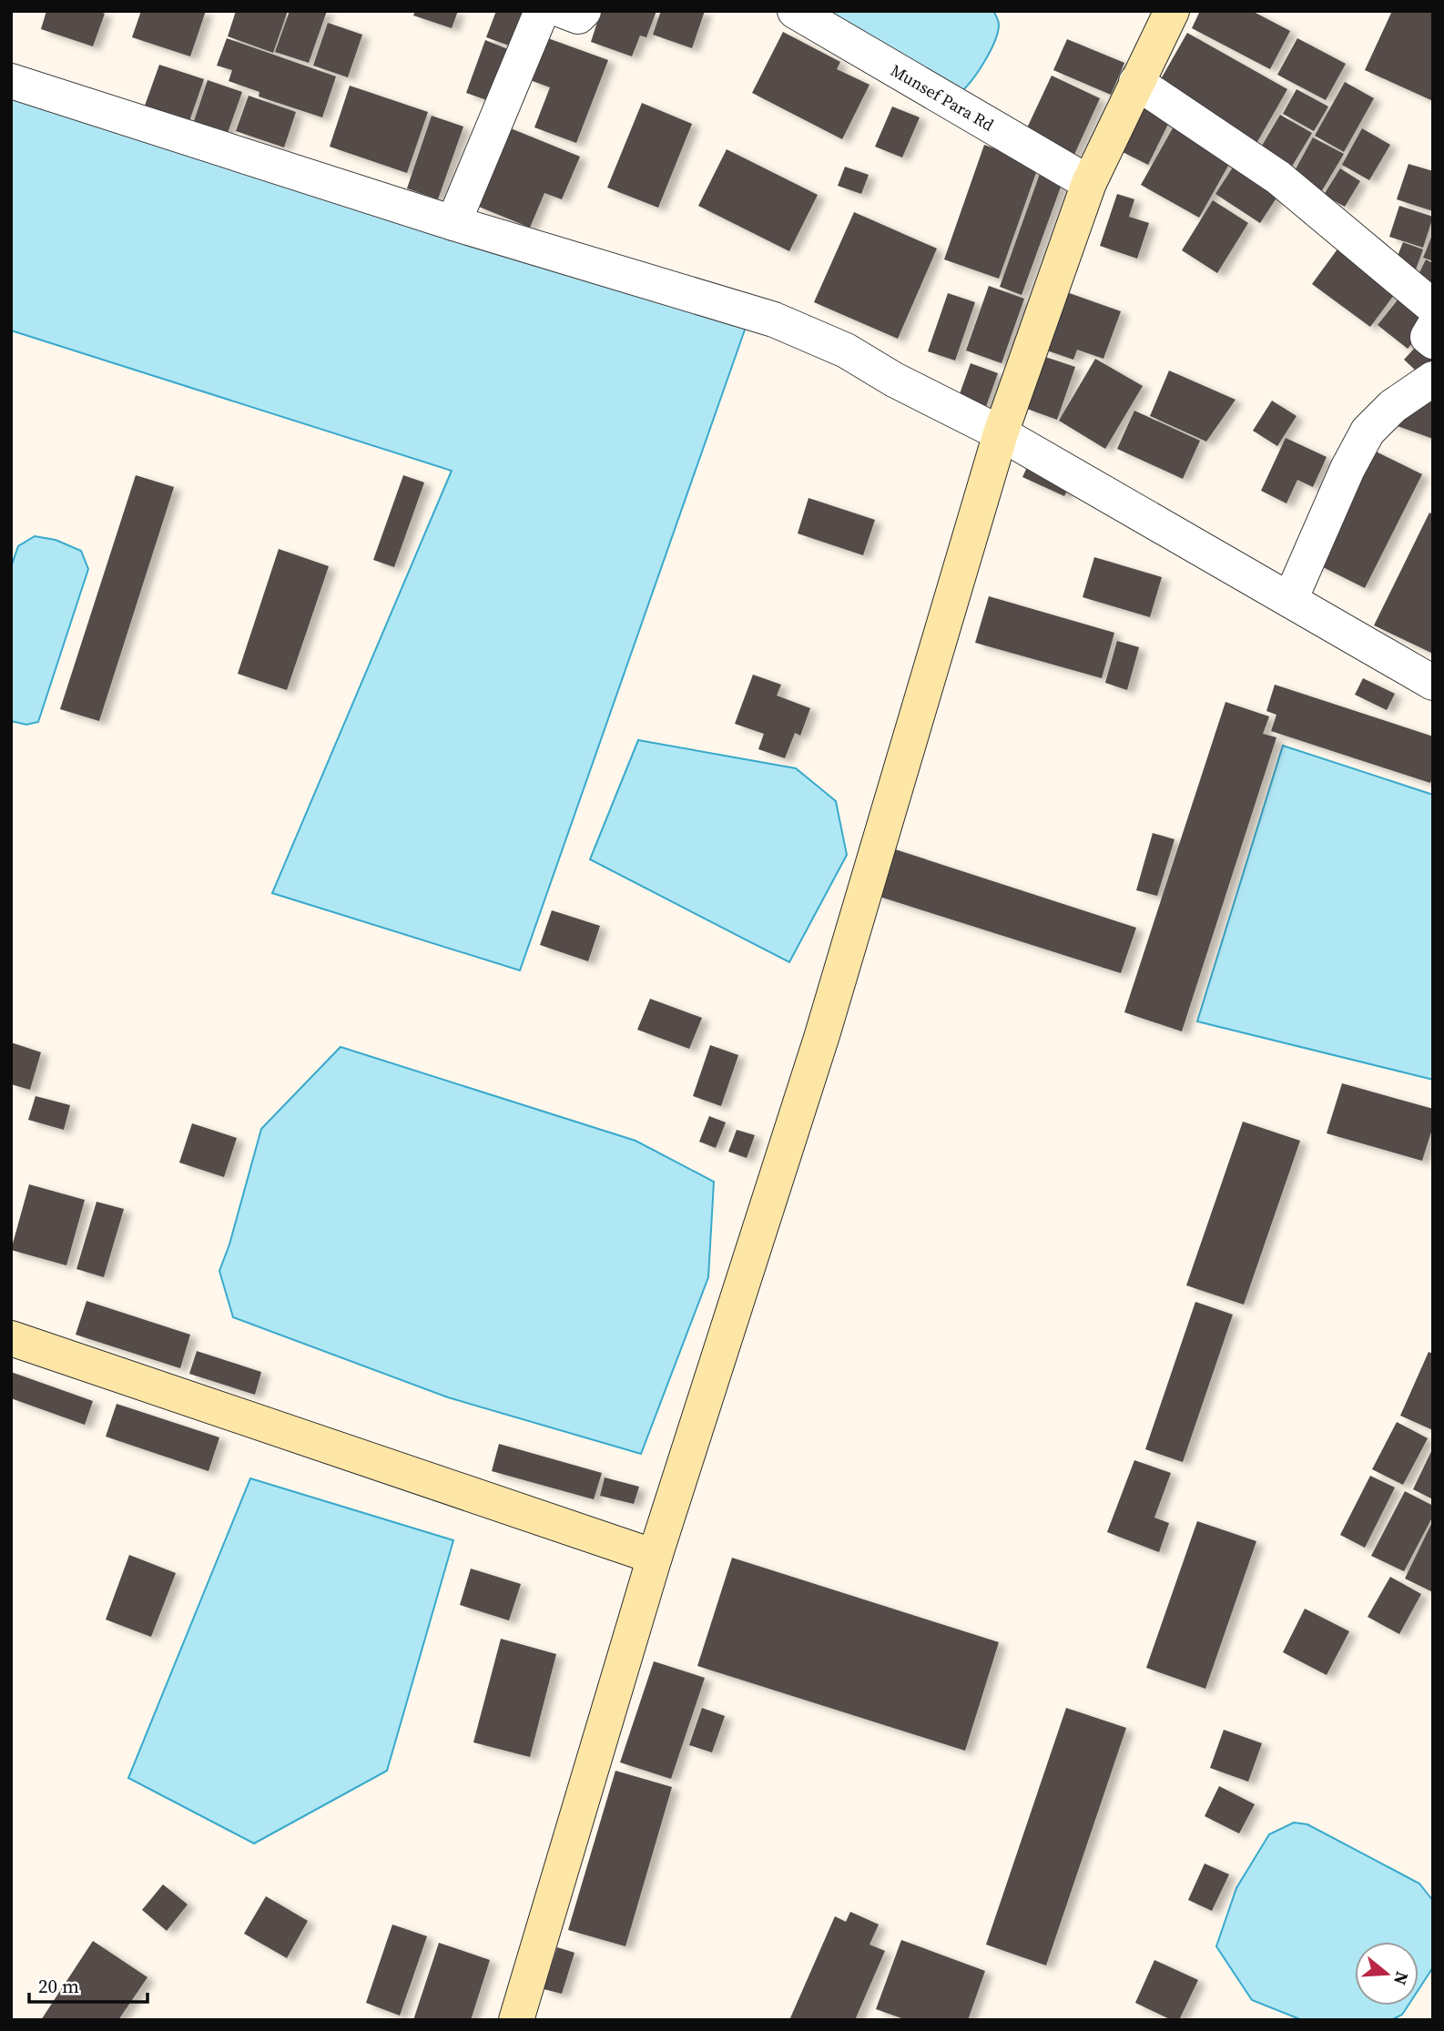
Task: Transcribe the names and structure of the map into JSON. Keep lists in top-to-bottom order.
{
  "streets": {
    "street": ["Munsef Para Rd"]
  },
  "scale_bar": "20 m",
  "north": "right"
}
